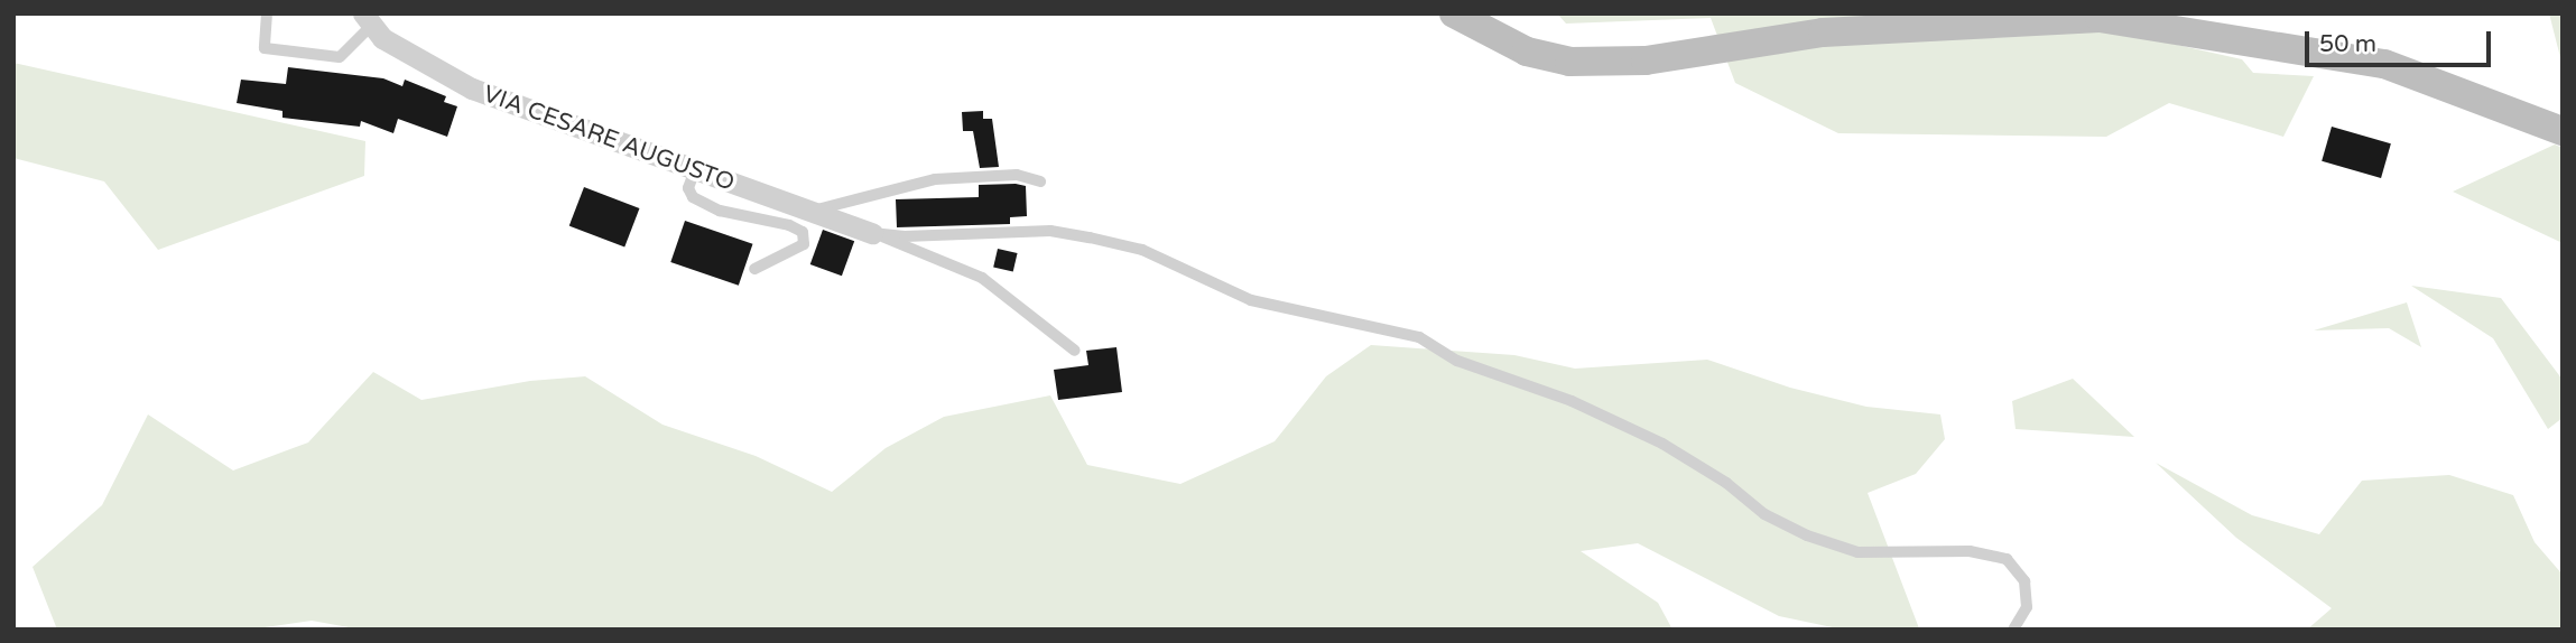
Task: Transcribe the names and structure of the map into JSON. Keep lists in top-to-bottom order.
{
  "streets": {
    "street": ["VIA CESARE AUGUSTO"]
  },
  "scale_bar": "50 m"
}
